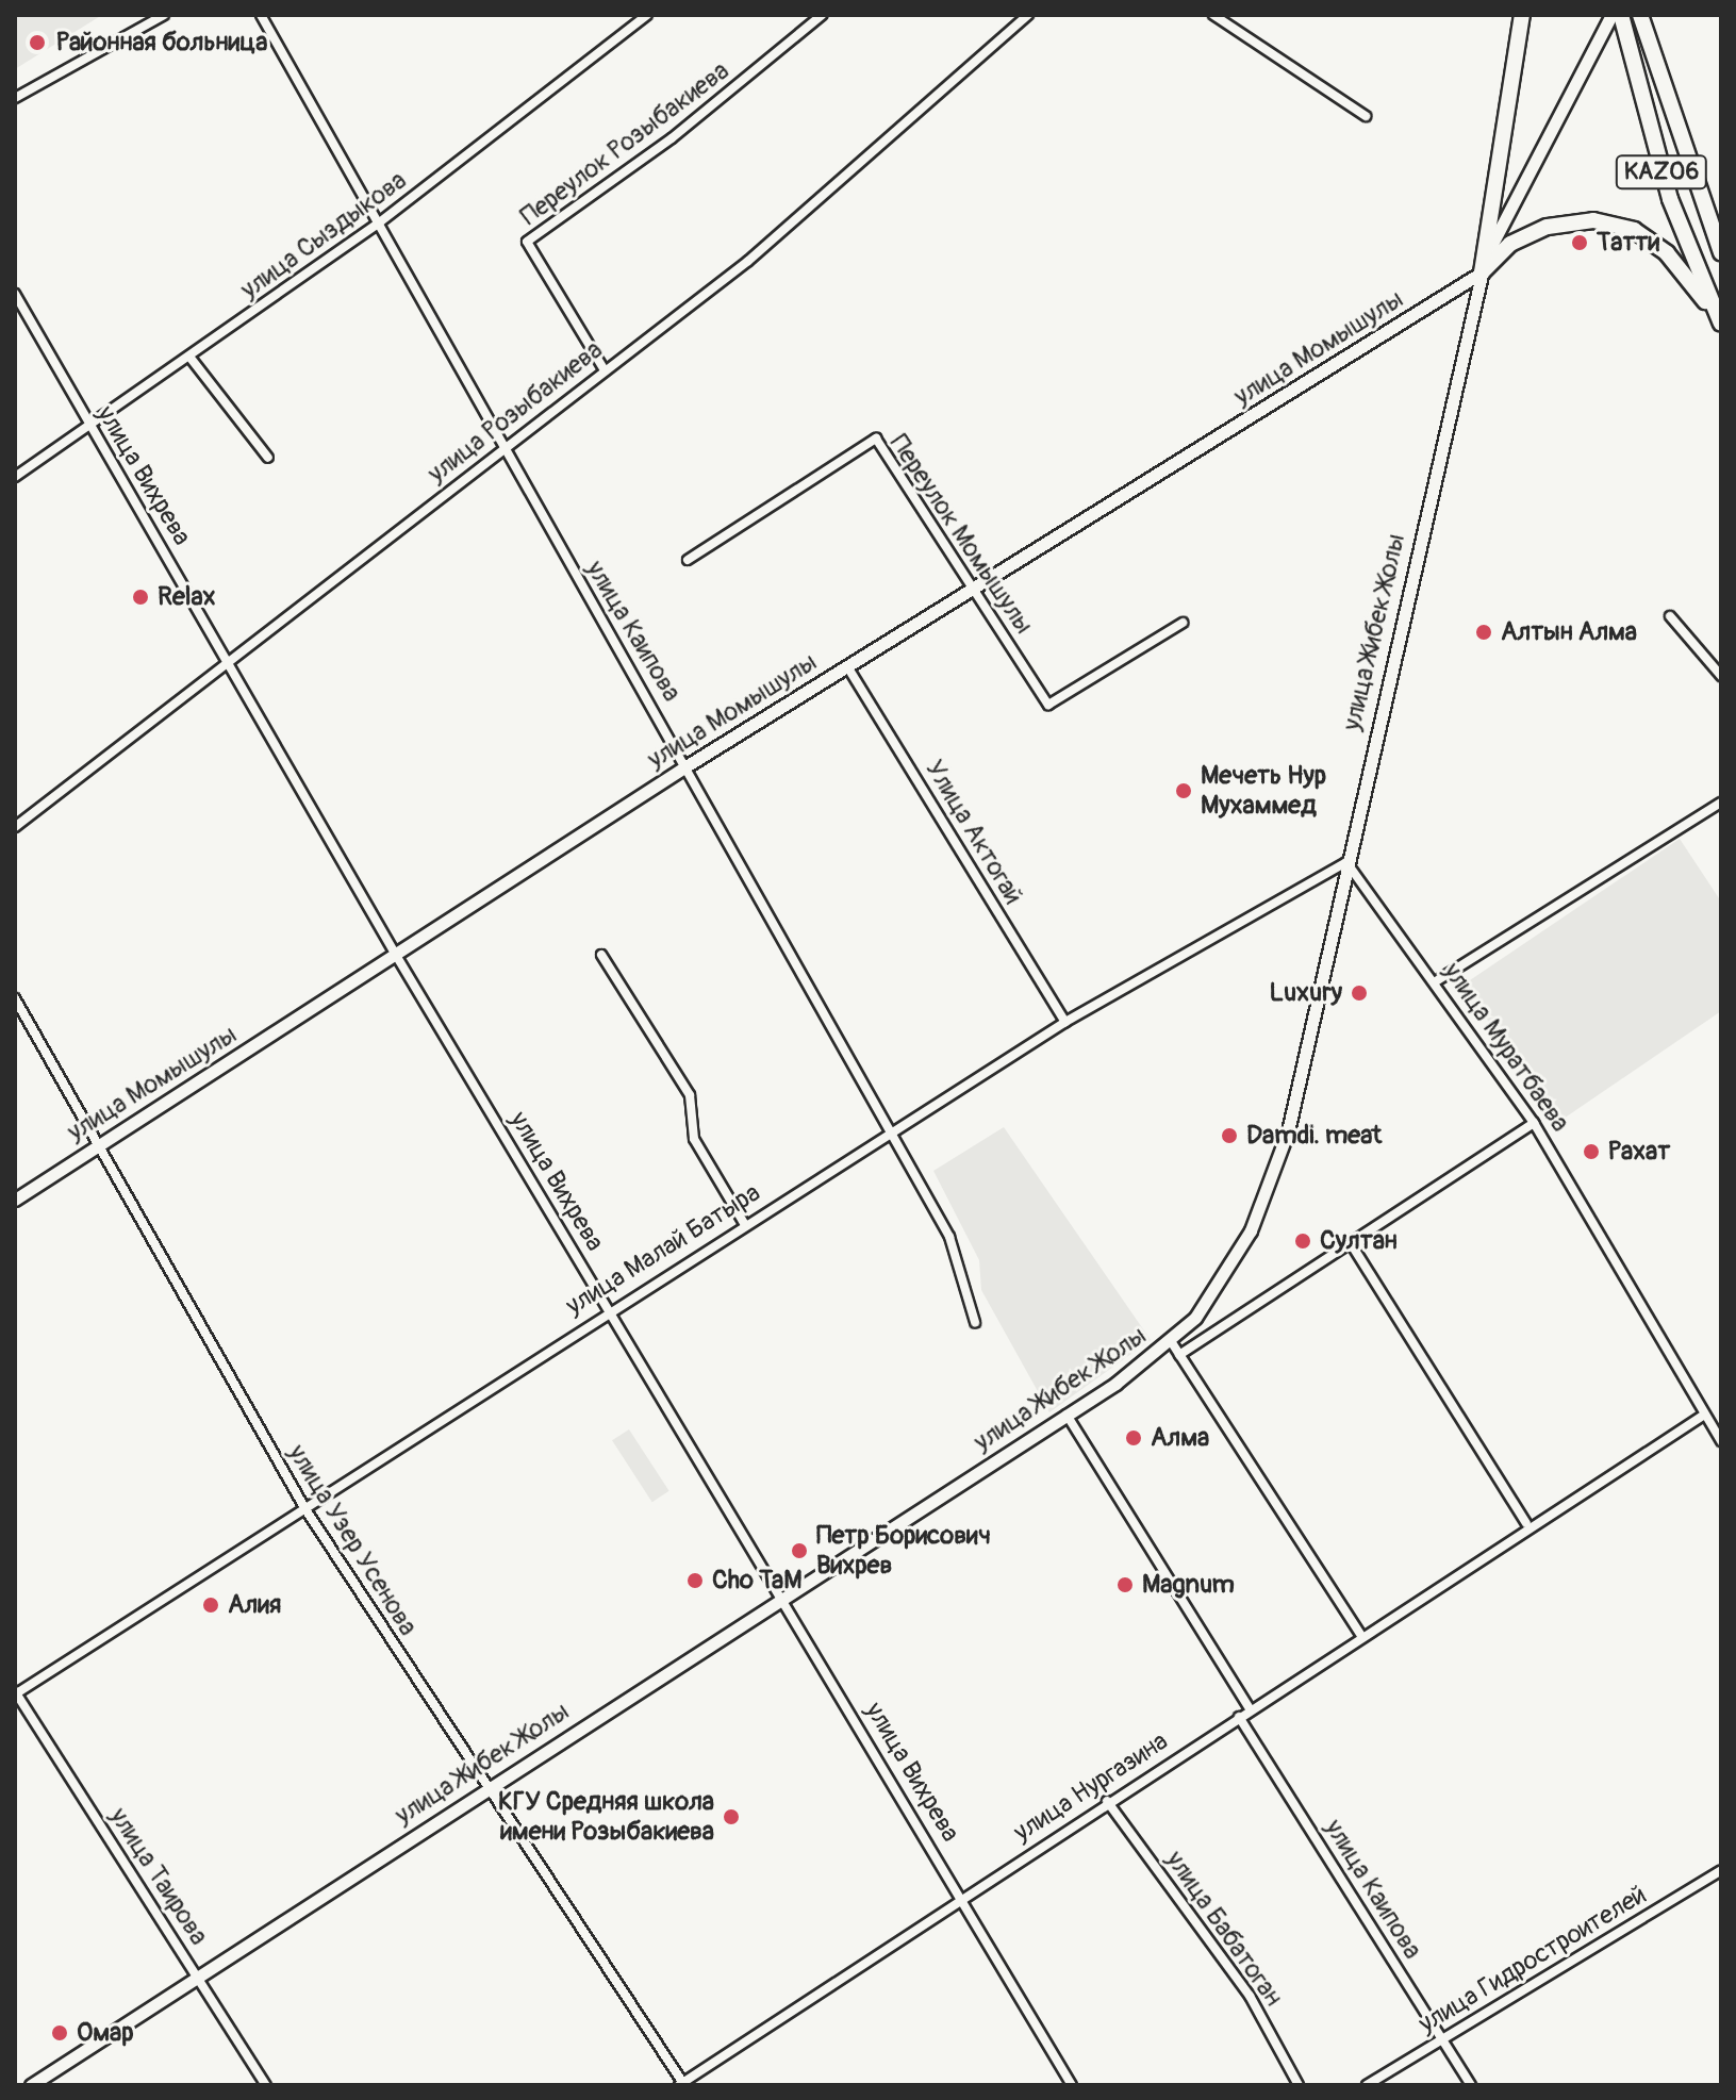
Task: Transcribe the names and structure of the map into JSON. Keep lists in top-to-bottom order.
{
  "streets": {
    "highway": ["KAZ06"],
    "main road": ["улица Момышулы", "улица Жибек Жолы"],
    "street": [
      "Переулок Розыбакиева",
      "улица Сыздыкова",
      "улица Розыбакиева",
      "улица Вихрева",
      "Переулок Момышулы",
      "улица Каипова",
      "Улица Актогай",
      "улица Муратбаева",
      "улица Малай Батыра",
      "улица Узер Усенова",
      "улица Нургазина",
      "улица Таирова",
      "улица Бабатоган",
      "улица Гидростроителей"
    ]
  },
  "crossings": [
    ["Переулок Розыбакиева", "улица Розыбакиева"],
    ["улица Сыздыкова", "улица Вихрева"],
    ["улица Сыздыкова", "улица Каипова"],
    ["улица Момышулы", "улица Вихрева"],
    ["улица Момышулы", "Переулок Момышулы"],
    ["улица Момышулы", "улица Каипова"],
    ["улица Момышулы", "улица Жибек Жолы"],
    ["улица Момышулы", "Улица Актогай"],
    ["улица Момышулы", "улица Узер Усенова"],
    ["улица Розыбакиева", "улица Вихрева"],
    ["улица Розыбакиева", "улица Каипова"],
    ["улица Вихрева", "улица Жибек Жолы"],
    ["улица Вихрева", "улица Малай Батыра"],
    ["улица Вихрева", "улица Нургазина"],
    ["улица Каипова", "улица Малай Батыра"],
    ["улица Каипова", "улица Нургазина"],
    ["улица Каипова", "улица Гидростроителей"],
    ["улица Жибек Жолы", "улица Муратбаева"],
    ["улица Жибек Жолы", "улица Малай Батыра"],
    ["улица Жибек Жолы", "улица Узер Усенова"],
    ["улица Жибек Жолы", "улица Таирова"],
    ["Улица Актогай", "улица Малай Батыра"],
    ["улица Муратбаева", "улица Малай Батыра"],
    ["улица Муратбаева", "улица Нургазина"],
    ["улица Малай Батыра", "улица Узер Усенова"],
    ["улица Малай Батыра", "улица Таирова"],
    ["улица Узер Усенова", "улица Нургазина"],
    ["улица Нургазина", "улица Бабатоган"]
  ],
  "places": [
    "Районная больница",
    "Татти",
    "Relax",
    "Алтын Алма",
    "Мечеть Нур Мухаммед",
    "Luxury",
    "Damdi. meat",
    "Рахат",
    "Султан",
    "Алма",
    "Петр Борисович Вихрев",
    "Cho TaM",
    "Magnum",
    "Алия",
    "КГУ Средняя школа имени Розыбакиева",
    "Омар"
  ]
}
